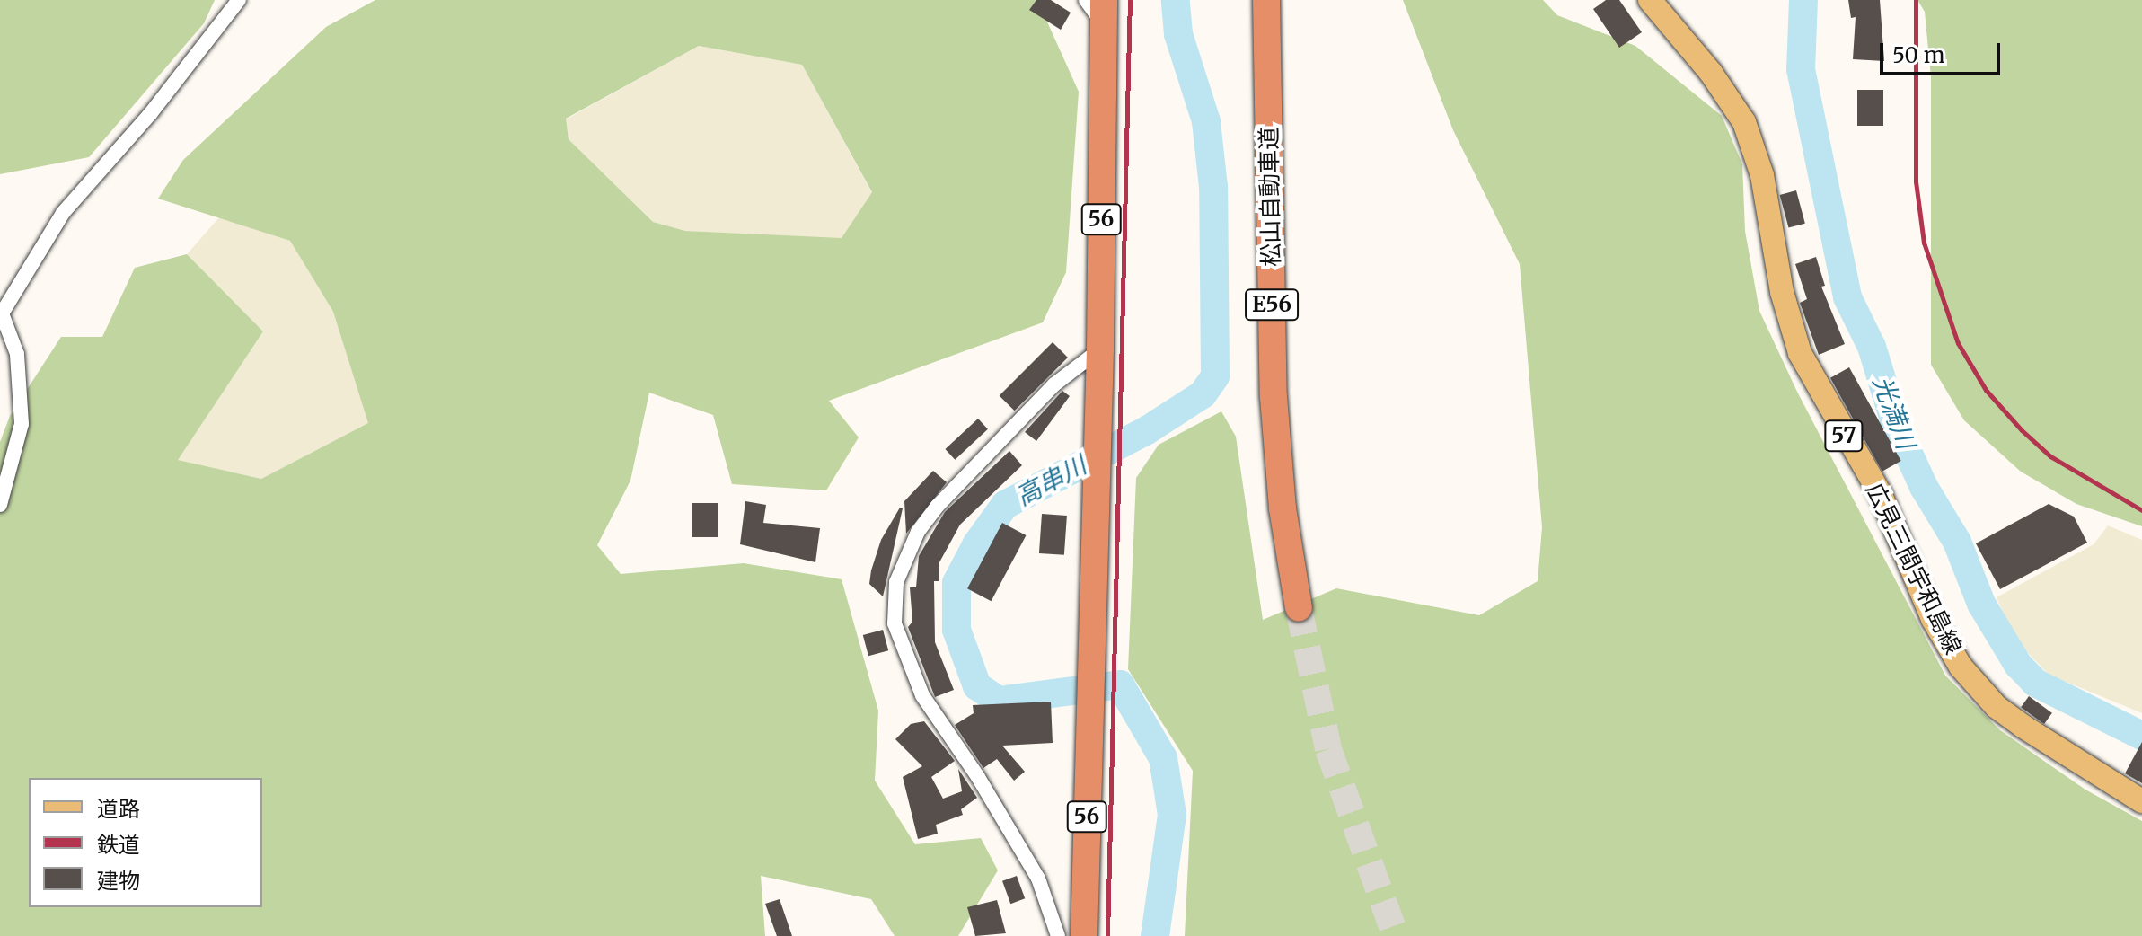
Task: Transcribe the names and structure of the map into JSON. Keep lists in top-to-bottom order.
{
  "streets": {
    "highway": ["松山自動車道", "56", "E56"],
    "main road": ["57", "広見三間宇和島線"]
  },
  "water": ["光満川", "高串川"],
  "legend": ["道路", "鉄道", "建物"],
  "scale_bar": "50 m"
}
